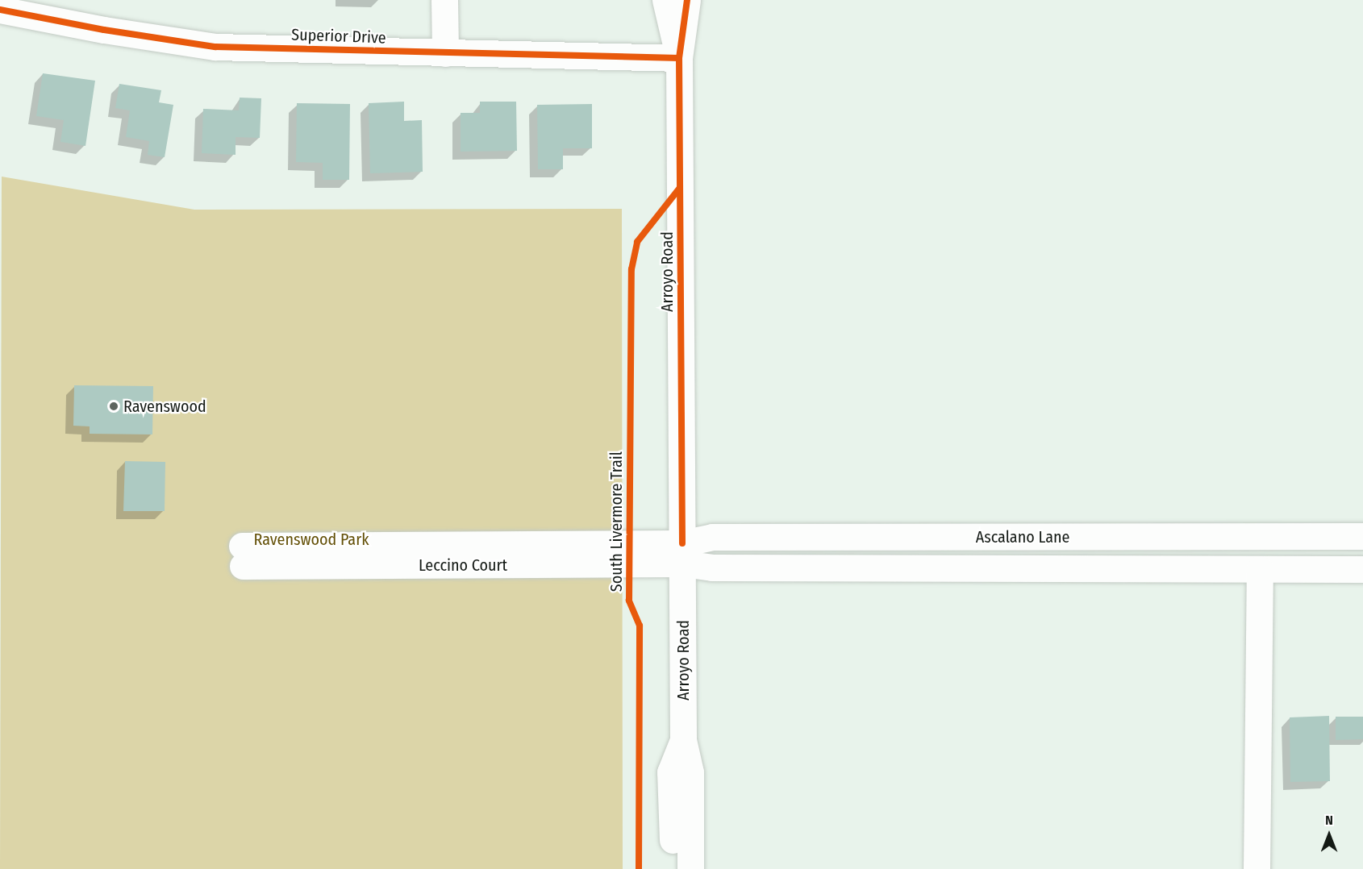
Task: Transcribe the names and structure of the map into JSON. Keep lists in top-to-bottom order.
{
  "streets": {
    "street": [
      "Superior Drive",
      "Arroyo Road",
      "Ascalano Lane",
      "Leccino Court"
    ],
    "cycle path": ["South Livermore Trail"]
  },
  "crossings": [
    ["Superior Drive", "Arroyo Road"],
    ["Arroyo Road", "Ascalano Lane"],
    ["Arroyo Road", "Leccino Court"],
    ["Ascalano Lane", "Leccino Court"]
  ],
  "parks": ["Ravenswood Park"],
  "places": ["Ravenswood"],
  "north": "top"
}
